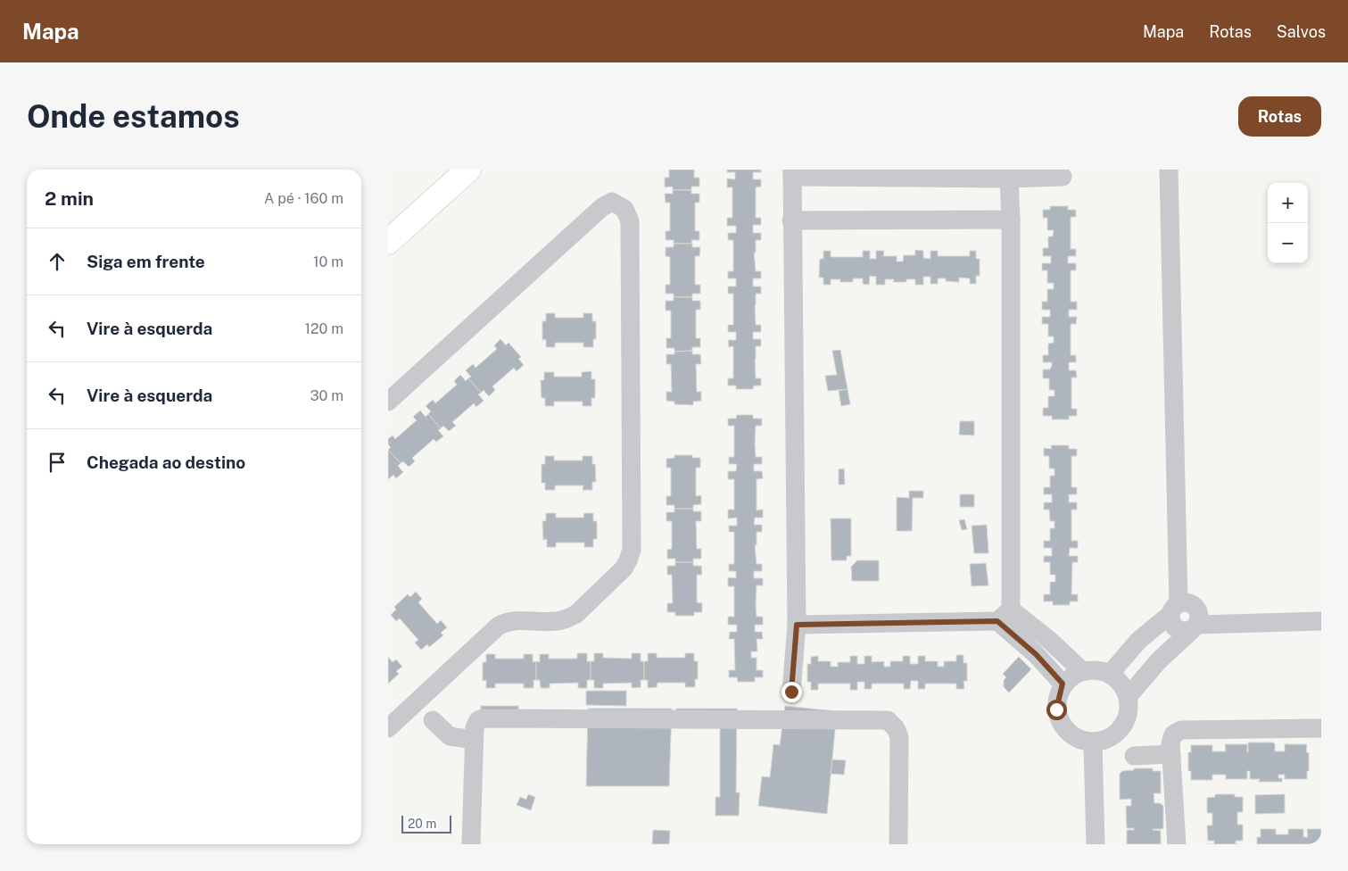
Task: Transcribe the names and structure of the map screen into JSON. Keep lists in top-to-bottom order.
{
  "scale_bar": "20 m",
  "page": {
    "header": "Mapa",
    "nav": ["Mapa", "Rotas", "Salvos"],
    "buttons": "Rotas",
    "title": "Onde estamos",
    "heading": ["2 min", "A pé · 160 m"],
    "map_buttons": ["+", "−"],
    "list": [
      ["Siga em frente", "10 m"],
      ["Vire à esquerda", "120 m"],
      ["Vire à esquerda", "30 m"],
      "Chegada ao destino"
    ],
    "scale": "20 m"
  }
}
